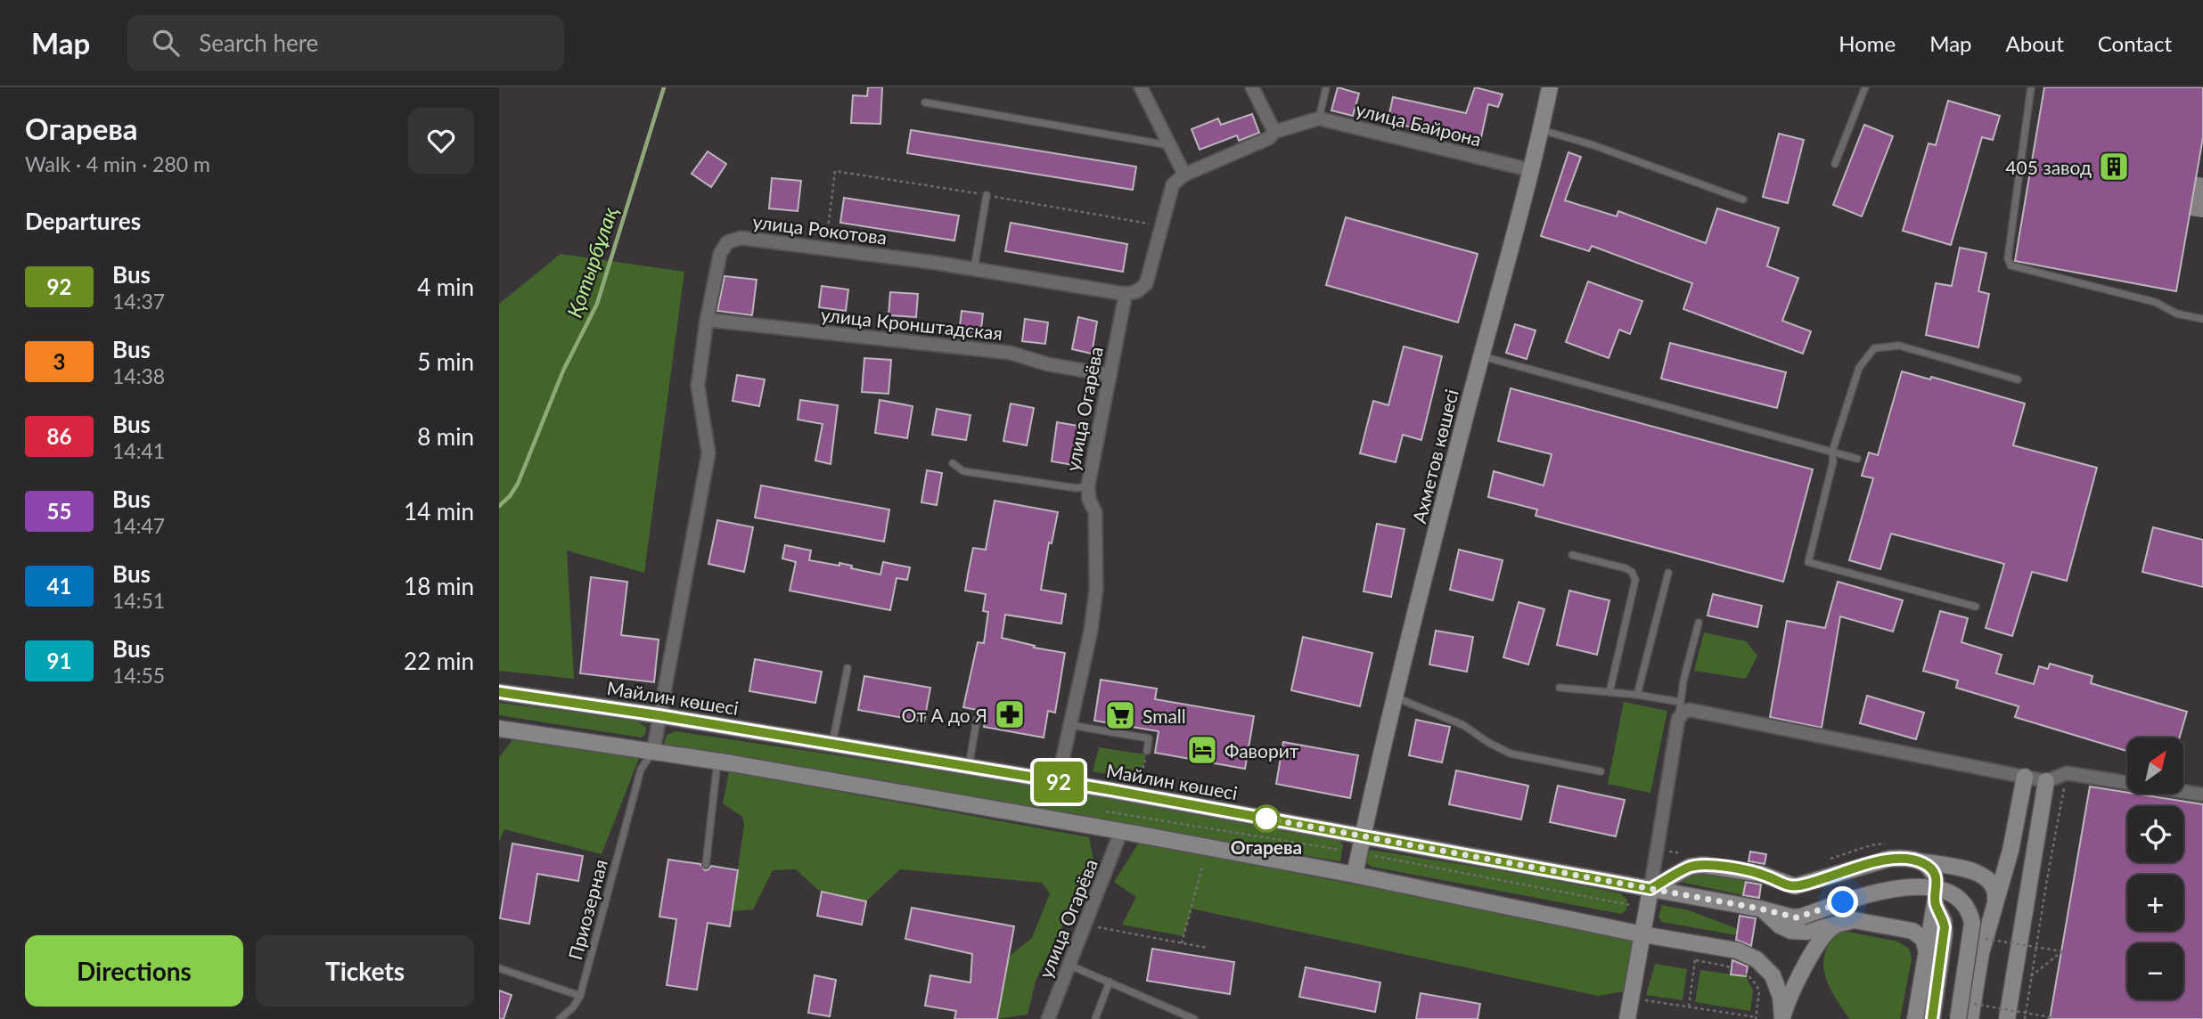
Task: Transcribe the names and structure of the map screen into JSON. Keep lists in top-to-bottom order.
{
  "streets": {
    "street": [
      "улица Байрона",
      "улица Рокотова",
      "улица Кронштадская",
      "улица Огарёва",
      "Ахметов көшесі",
      "Майлин көшесі"
    ],
    "lane": ["Приозерная"]
  },
  "crossings": [
    ["улица Байрона", "Ахметов көшесі"],
    ["улица Рокотова", "улица Кронштадская"],
    ["улица Рокотова", "улица Огарёва"],
    ["улица Рокотова", "Майлин көшесі"],
    ["улица Рокотова", "Приозерная"],
    ["улица Кронштадская", "улица Огарёва"],
    ["улица Огарёва", "Майлин көшесі"],
    ["Ахметов көшесі", "Майлин көшесі"]
  ],
  "water": ["Қотырбұлақ"],
  "places": {
    "building": ["405 завод"],
    "pharmacy": ["От А до Я"],
    "supermarket": ["Small"],
    "hotel": ["Фаворит"],
    "other": ["Огарева"]
  },
  "lines": ["bus line 92"],
  "north": "top right",
  "page": {
    "header": "Map",
    "search": "Search here",
    "nav": [
      "Home",
      "Map",
      "About",
      "Contact"
    ],
    "heading": [
      ["Огарева", "Walk · 4 min · 280 m"],
      "Departures"
    ],
    "on_map": "92",
    "list": [
      {
        "mark": "92",
        "name": "Bus",
        "note": "14:37",
        "value": "4 min"
      },
      {
        "mark": "3",
        "name": "Bus",
        "note": "14:38",
        "value": "5 min"
      },
      {
        "mark": "86",
        "name": "Bus",
        "note": "14:41",
        "value": "8 min"
      },
      {
        "mark": "55",
        "name": "Bus",
        "note": "14:47",
        "value": "14 min"
      },
      {
        "mark": "41",
        "name": "Bus",
        "note": "14:51",
        "value": "18 min"
      },
      {
        "mark": "91",
        "name": "Bus",
        "note": "14:55",
        "value": "22 min"
      }
    ],
    "map_buttons": ["+", "−"],
    "buttons": ["Directions", "Tickets"]
  }
}
